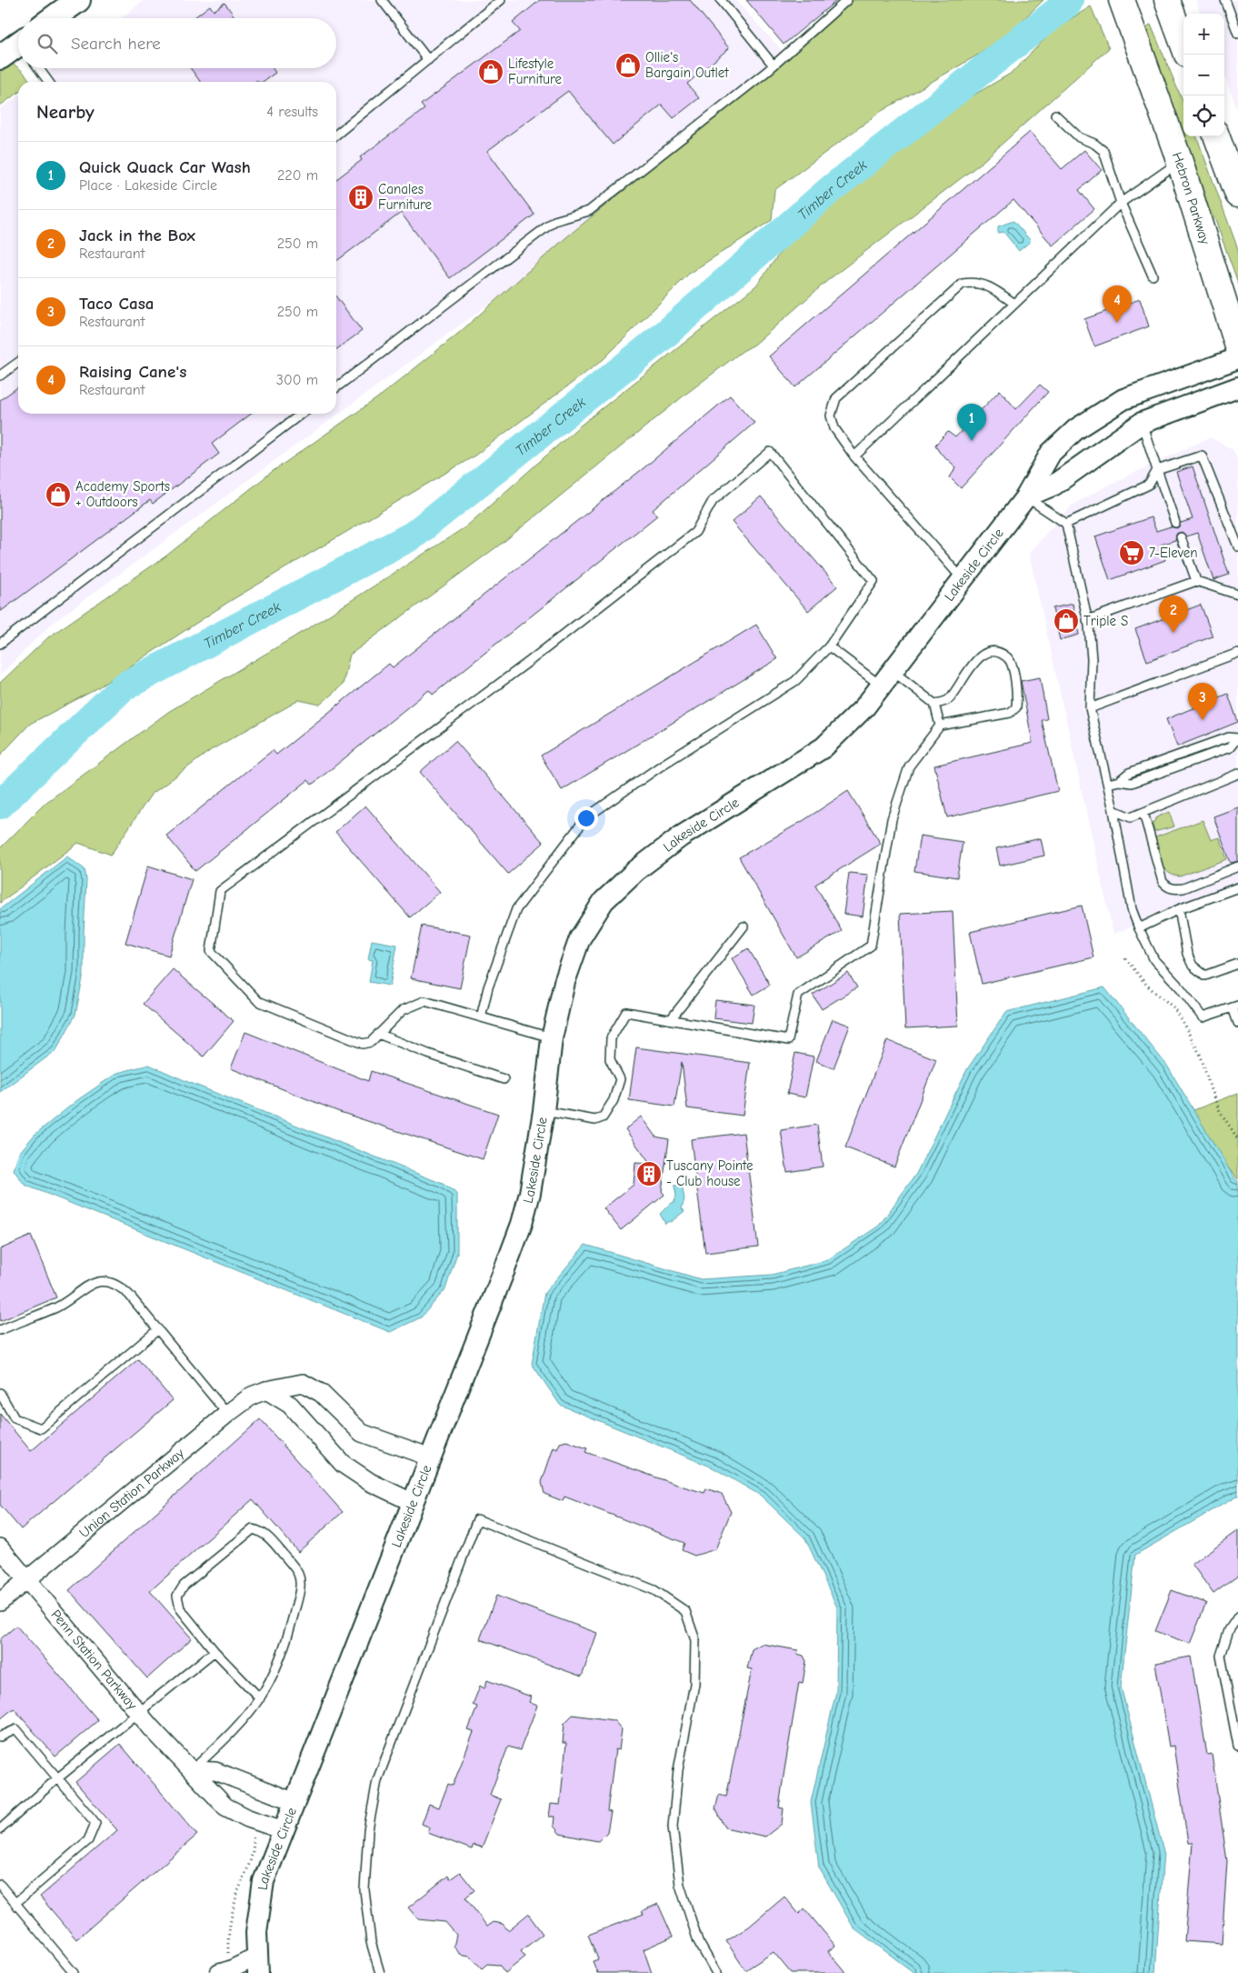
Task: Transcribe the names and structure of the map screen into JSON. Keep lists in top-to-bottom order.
{
  "streets": {
    "main road": ["Hebron Parkway"],
    "street": ["Lakeside Circle", "Union Station Parkway", "Penn Station Parkway"]
  },
  "crossings": [
    ["Lakeside Circle", "Union Station Parkway"],
    ["Lakeside Circle", "Penn Station Parkway"],
    ["Union Station Parkway", "Penn Station Parkway"]
  ],
  "water": ["Timber Creek"],
  "places": {
    "shop": [
      "Ollie's Bargain Outlet",
      "Lifestyle Furniture",
      "Academy Sports + Outdoors",
      "Triple S"
    ],
    "building": ["Canales Furniture", "Tuscany Pointe - Club house"],
    "supermarket": ["7-Eleven"]
  },
  "page": {
    "map_buttons": ["+", "−"],
    "search": "Search here",
    "heading": ["Nearby", "4 results"],
    "list": [
      {
        "mark": "1",
        "name": "Quick Quack Car Wash",
        "note": "Place · Lakeside Circle",
        "value": "220 m"
      },
      {
        "mark": "2",
        "name": "Jack in the Box",
        "note": "Restaurant",
        "value": "250 m"
      },
      {
        "mark": "3",
        "name": "Taco Casa",
        "note": "Restaurant",
        "value": "250 m"
      },
      {
        "mark": "4",
        "name": "Raising Cane's",
        "note": "Restaurant",
        "value": "300 m"
      }
    ],
    "pins": [
      "4",
      "1",
      "2",
      "3"
    ]
  }
}
